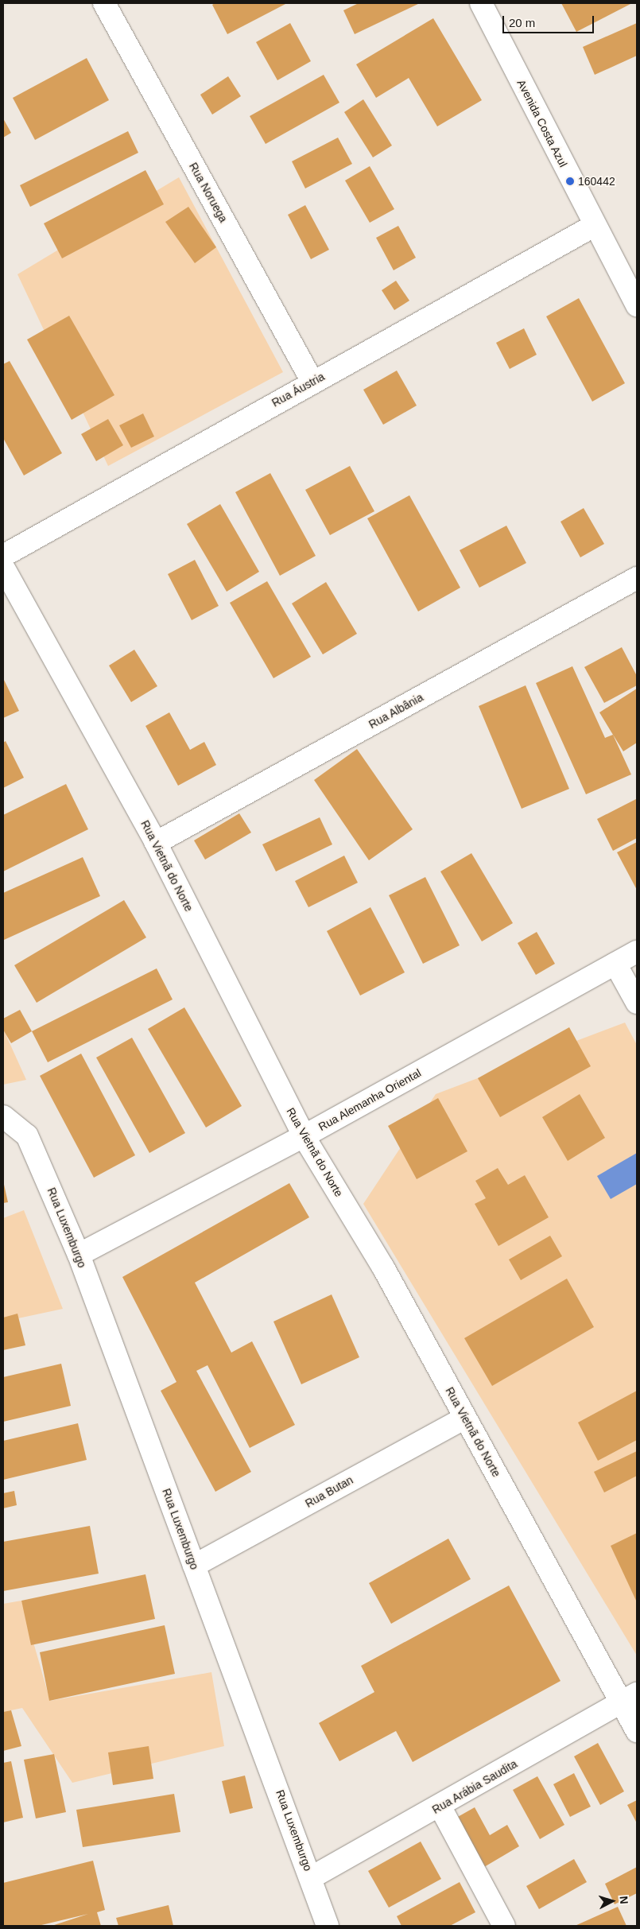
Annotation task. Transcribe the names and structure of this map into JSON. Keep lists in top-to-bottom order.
{
  "streets": {
    "street": [
      "Avenida Costa Azul",
      "Rua Noruega",
      "Rua Áustria",
      "Rua Albânia",
      "Rua Vietnã do Norte",
      "Rua Alemanha Oriental",
      "Rua Luxemburgo",
      "Rua Butan",
      "Rua Arábia Saudita"
    ]
  },
  "crossings": [
    ["Avenida Costa Azul", "Rua Áustria"],
    ["Rua Noruega", "Rua Áustria"],
    ["Rua Albânia", "Rua Vietnã do Norte"],
    ["Rua Vietnã do Norte", "Rua Alemanha Oriental"],
    ["Rua Vietnã do Norte", "Rua Butan"],
    ["Rua Vietnã do Norte", "Rua Arábia Saudita"],
    ["Rua Alemanha Oriental", "Rua Luxemburgo"],
    ["Rua Luxemburgo", "Rua Butan"],
    ["Rua Luxemburgo", "Rua Arábia Saudita"]
  ],
  "places": ["160442"],
  "scale_bar": "20 m",
  "north": "right"
}
